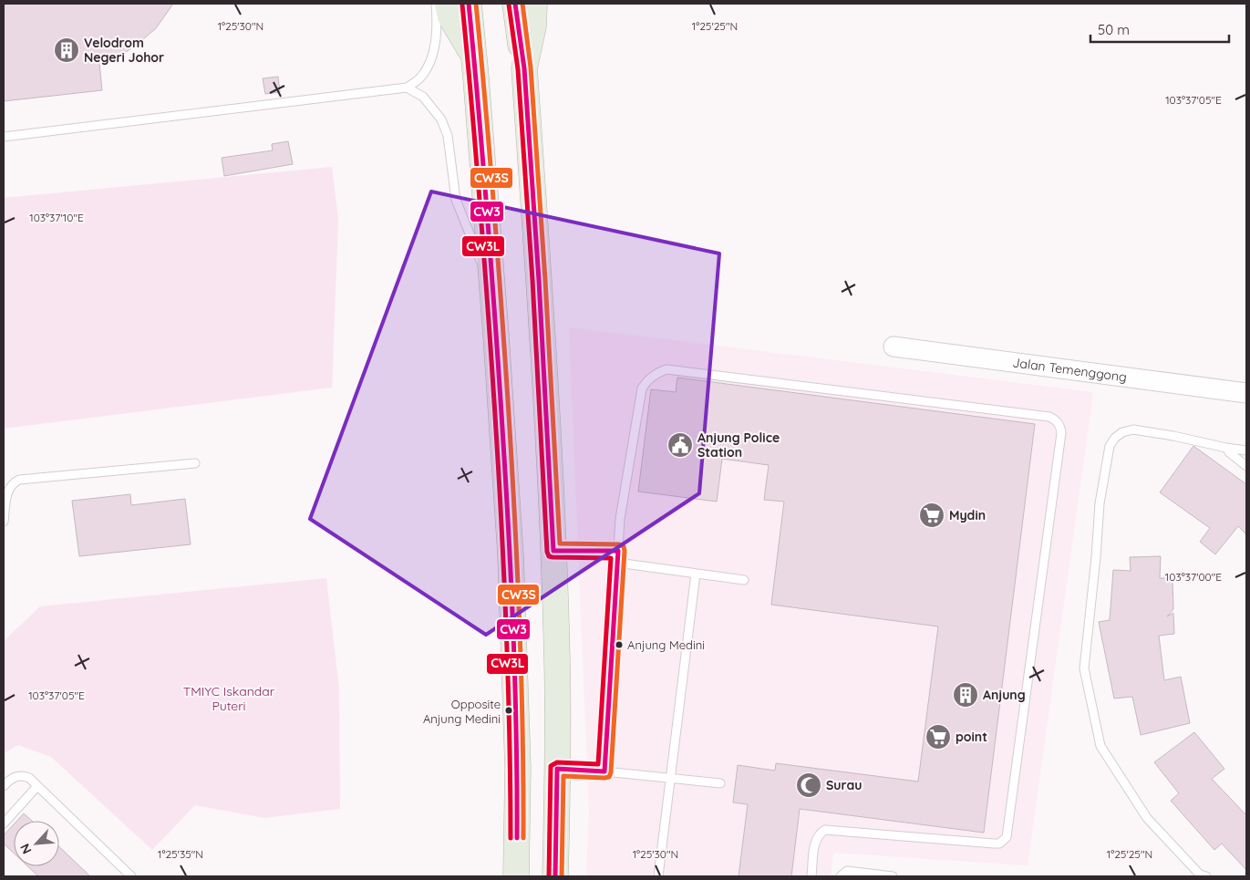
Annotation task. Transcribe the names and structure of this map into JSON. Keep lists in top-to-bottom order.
{
  "streets": {
    "street": ["Jalan Temenggong"]
  },
  "parks": ["TMIYC Iskandar Puteri"],
  "places": {
    "building": ["Velodrom Negeri Johor", "Anjung"],
    "public building": ["Anjung Police Station"],
    "supermarket": ["Mydin", "point"],
    "other": ["Anjung Medini", "Opposite Anjung Medini"],
    "mosque": ["Surau"]
  },
  "lines": ["transit line CW3", "transit line CW3S", "transit line CW3L"],
  "scale_bar": "50 m",
  "north": "bottom left",
  "coordinates": [
    "1°25'30\"N",
    "1°25'25\"N",
    "103°37'05\"E",
    "103°37'10\"E",
    "103°37'00\"E",
    "1°25'35\"N"
  ]
}
